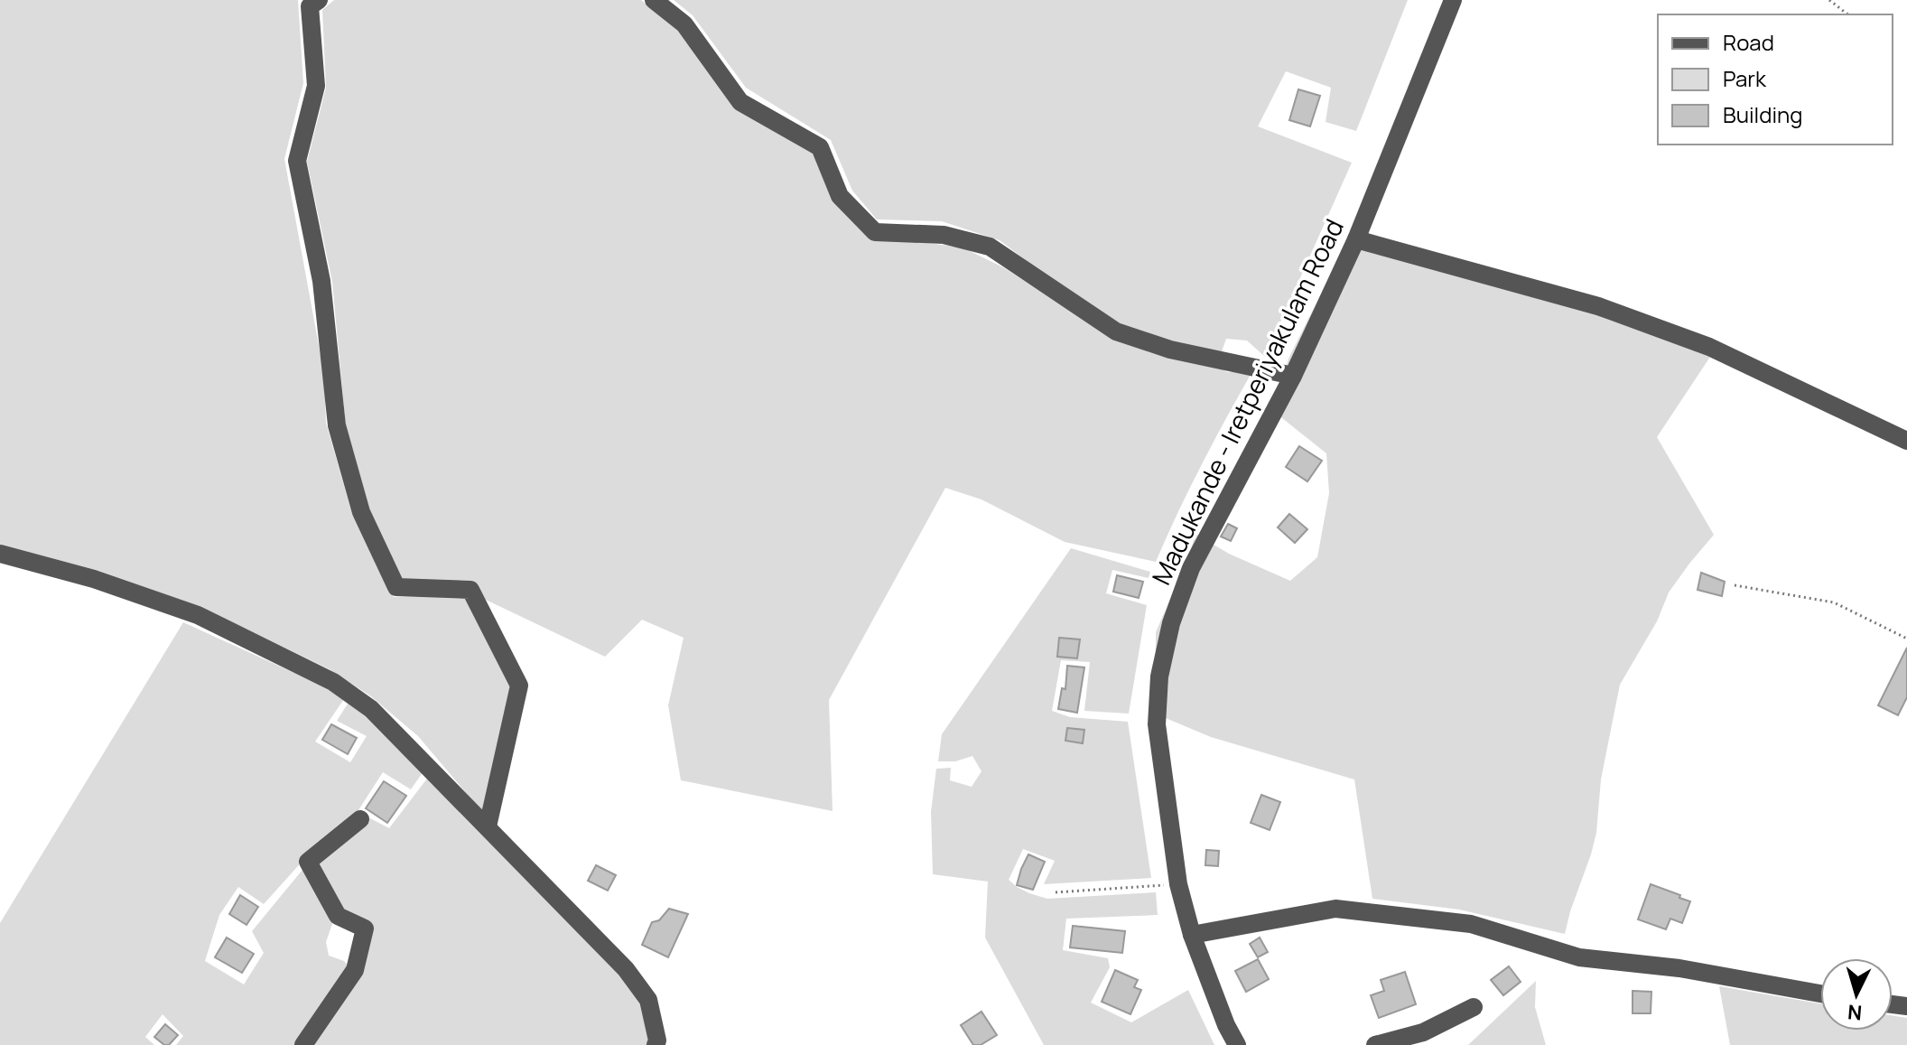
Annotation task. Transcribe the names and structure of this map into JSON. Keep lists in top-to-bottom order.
{
  "streets": {
    "street": ["Madukande - Iretperiyakulam Road"]
  },
  "legend": ["Road", "Park", "Building"],
  "north": "bottom"
}
